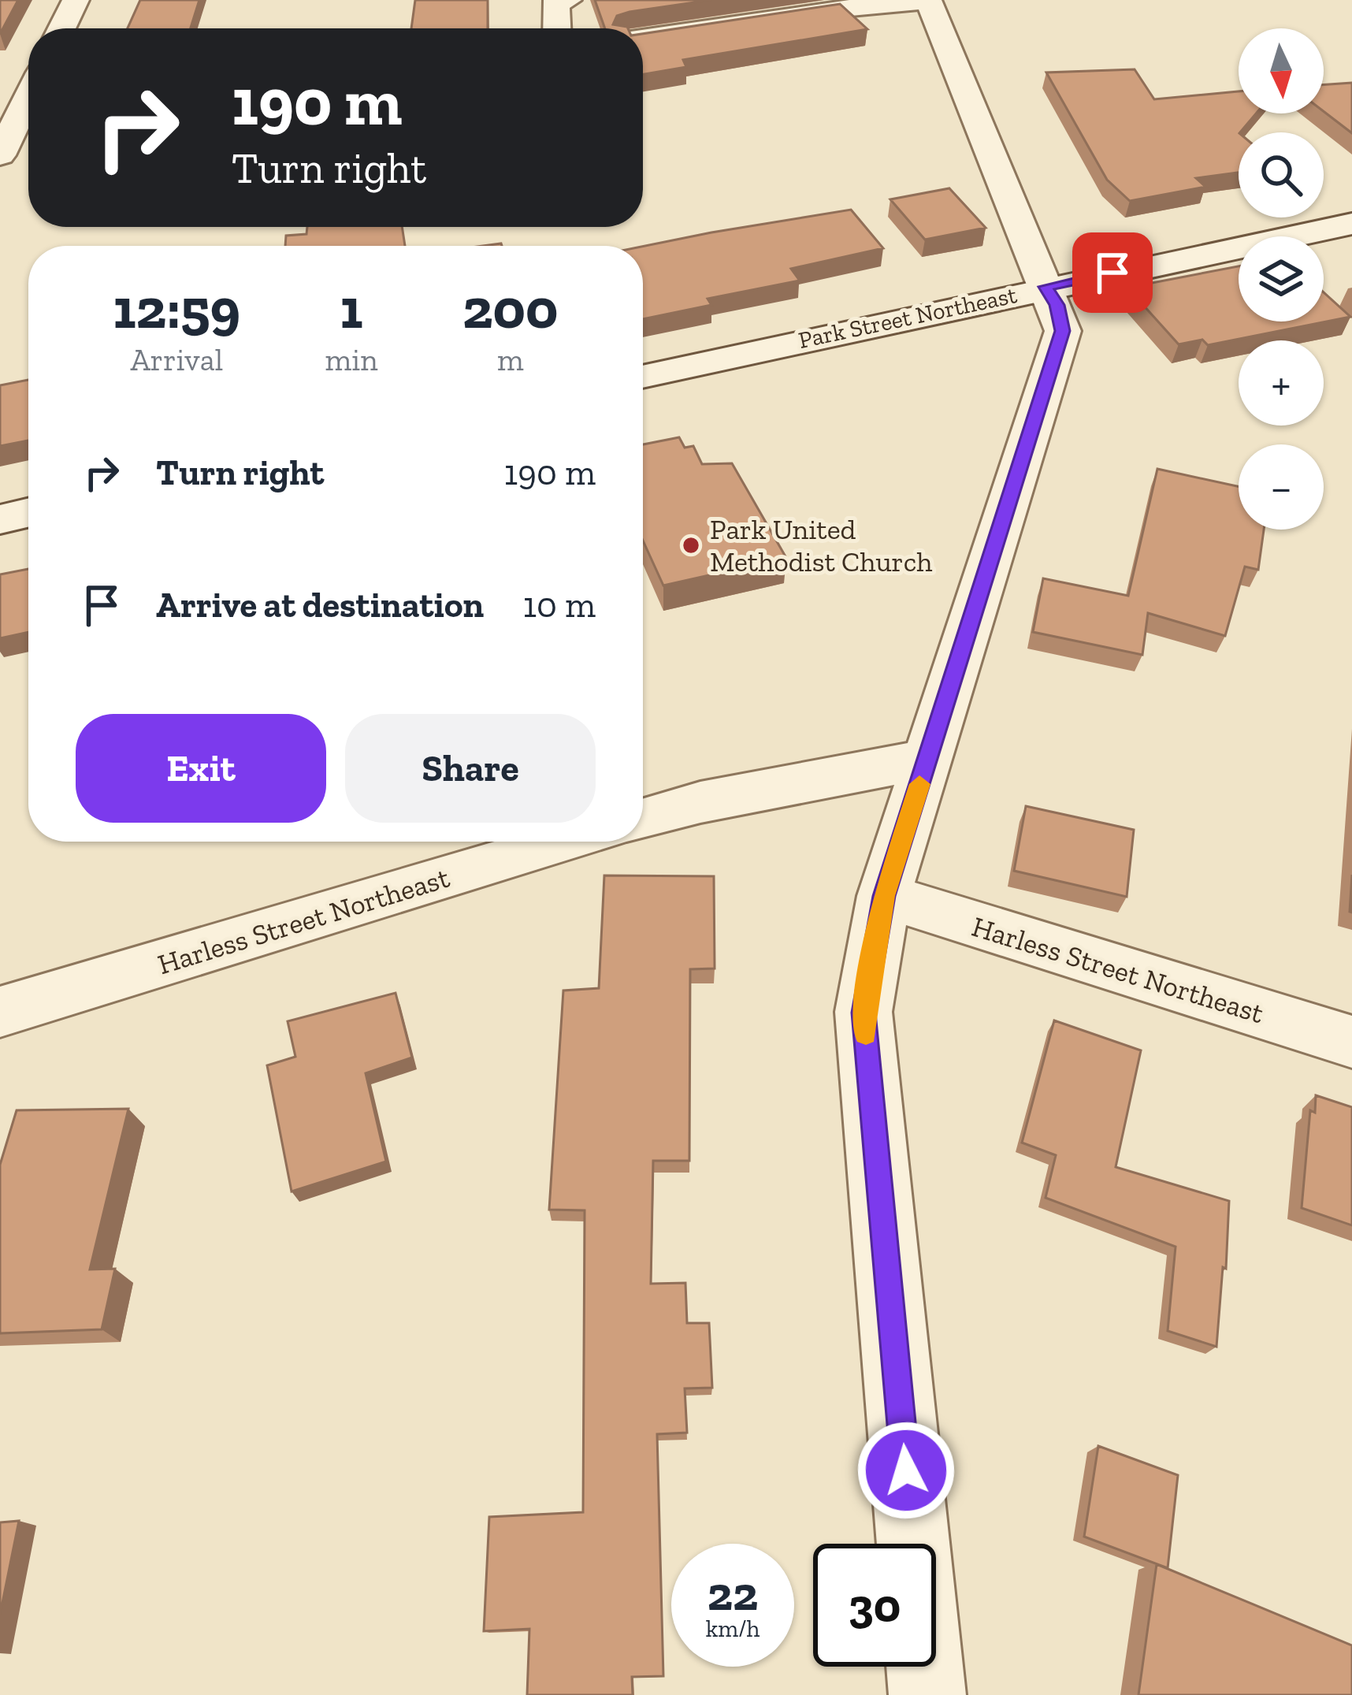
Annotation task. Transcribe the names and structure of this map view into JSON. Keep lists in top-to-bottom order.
{
  "streets": {
    "street": ["Park Street Northeast", "Harless Street Northeast"]
  },
  "places": ["Park United Methodist Church"],
  "north": "bottom",
  "page": {
    "map_buttons": ["+", "−"],
    "turn": ["190 m", "Turn right"],
    "eta": [
      "12:59",
      "Arrival",
      "1",
      "min",
      "200",
      "m"
    ],
    "list": [
      {
        "name": "Turn right",
        "value": "190 m"
      },
      {
        "name": "Arrive at destination",
        "value": "10 m"
      }
    ],
    "buttons": ["Exit", "Share"],
    "speed": "22 km/h",
    "limit": "30"
  }
}
